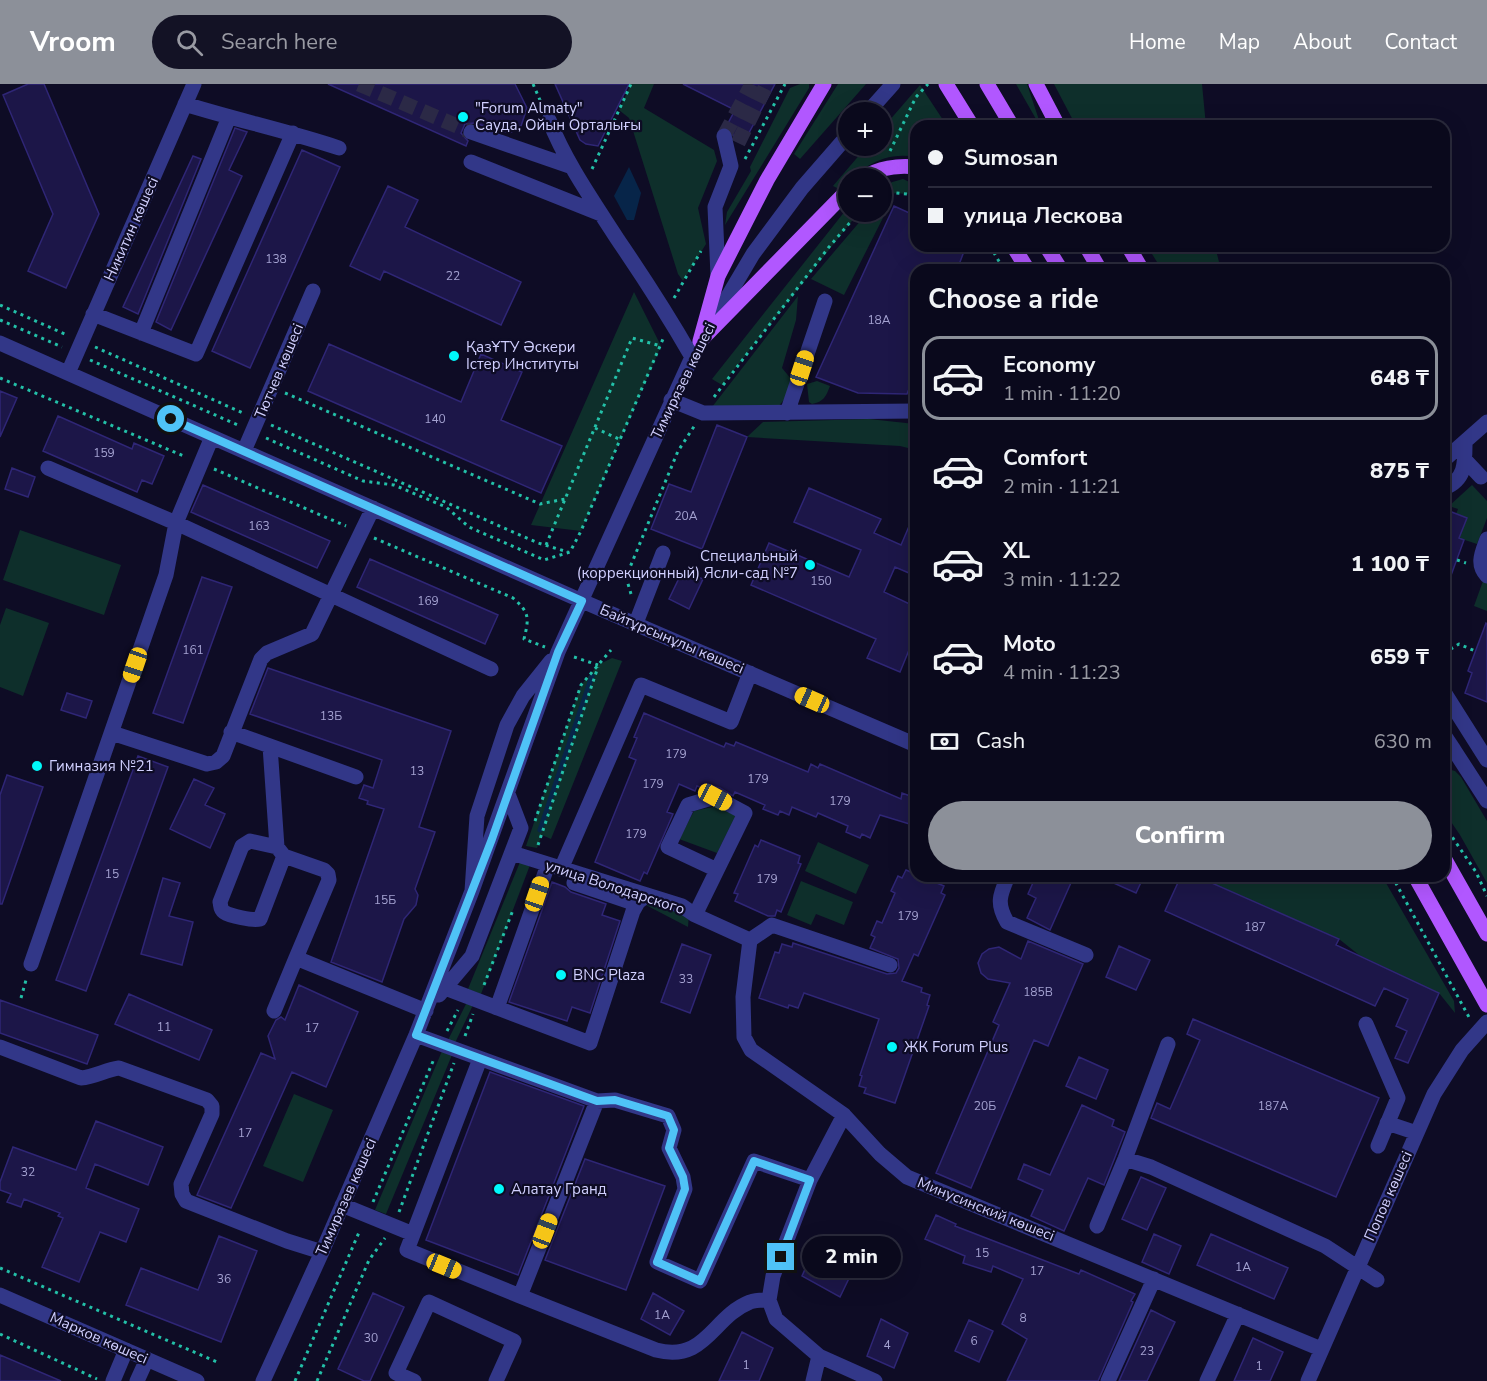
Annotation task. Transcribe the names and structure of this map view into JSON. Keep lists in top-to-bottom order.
{
  "streets": {
    "street": [
      "Никитин көшесі",
      "Тютчев көшесі",
      "Тимирязев көшесі",
      "Байтұрсынұлы көшесі",
      "улица Володарского",
      "Попов көшесі",
      "Минусинский көшесі",
      "Марков көшесі"
    ]
  },
  "crossings": [
    ["Никитин көшесі", "Байтұрсынұлы көшесі"],
    ["Тютчев көшесі", "Байтұрсынұлы көшесі"],
    ["Тимирязев көшесі", "Байтұрсынұлы көшесі"],
    ["Тимирязев көшесі", "улица Володарского"],
    ["улица Володарского", "Минусинский көшесі"],
    ["Попов көшесі", "Минусинский көшесі"]
  ],
  "places": [
    "\"Forum Almaty\" Сауда, Ойын Орталығы",
    "ҚазҰТУ Әскери Істер Институты",
    "Специальный (коррекционный) Ясли-сад №7",
    "Гимназия №21",
    "BNC Plaza",
    "ЖК Forum Plus",
    "Алатау Гранд"
  ],
  "house_numbers": [
    "138",
    "22",
    "18А",
    "140",
    "159",
    "20А",
    "163",
    "150",
    "169",
    "161",
    "13Б",
    "179",
    "13",
    "179",
    "179",
    "179",
    "179",
    "15",
    "179",
    "15Б",
    "179",
    "187",
    "33",
    "185В",
    "11",
    "17",
    "20Б",
    "187А",
    "17",
    "32",
    "15",
    "1А",
    "17",
    "36",
    "1А",
    "8",
    "30",
    "6",
    "4",
    "23",
    "1",
    "1"
  ],
  "page": {
    "header": "Vroom",
    "search": "Search here",
    "nav": [
      "Home",
      "Map",
      "About",
      "Contact"
    ],
    "map_buttons": ["+", "−"],
    "banner": ["Sumosan", "улица Лескова"],
    "heading": "Choose a ride",
    "list": [
      {
        "name": "Economy",
        "note": "1 min · 11:20",
        "value": "648 ₸"
      },
      {
        "name": "Comfort",
        "note": "2 min · 11:21",
        "value": "875 ₸"
      },
      {
        "name": "XL",
        "note": "3 min · 11:22",
        "value": "1 100 ₸"
      },
      {
        "name": "Moto",
        "note": "4 min · 11:23",
        "value": "659 ₸"
      }
    ],
    "pay": ["Cash", "630 m"],
    "buttons": "Confirm",
    "bubble": "2 min"
  }
}
